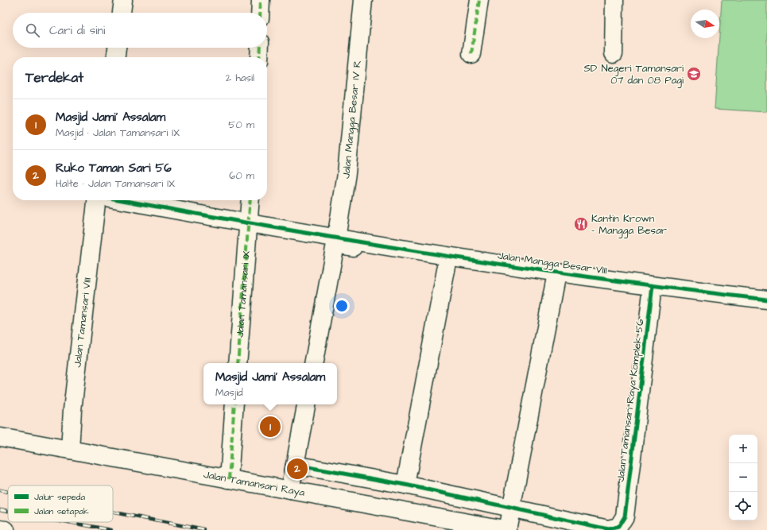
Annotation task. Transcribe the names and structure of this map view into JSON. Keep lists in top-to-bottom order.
{
  "streets": {
    "street": [
      "Jalan Mangga Besar IV R",
      "Jalan Mangga Besar VIII",
      "Jalan Tamansari IX",
      "Jalan Tamansari VIII",
      "Jalan Tamansari Raya Komplek 56",
      "Jalan Tamansari Raya"
    ]
  },
  "crossings": [
    ["Jalan Mangga Besar IV R", "Jalan Mangga Besar VIII"],
    ["Jalan Mangga Besar VIII", "Jalan Tamansari Raya Komplek 56"],
    ["Jalan Tamansari VIII", "Jalan Tamansari Raya"]
  ],
  "places": {
    "school or university": ["SD Negeri Tamansari 07 dan 08 Pagi"],
    "restaurant": ["Kantin Krown - Mangga Besar"]
  },
  "legend": ["Jalur sepeda", "Jalan setapak"],
  "north": "right",
  "page": {
    "search": "Cari di sini",
    "heading": ["Terdekat", "2 hasil"],
    "list": [
      {
        "mark": "1",
        "name": "Masjid Jami' Assalam",
        "note": "Masjid · Jalan Tamansari IX",
        "value": "50 m"
      },
      {
        "mark": "2",
        "name": "Ruko Taman Sari 56",
        "note": "Halte · Jalan Tamansari IX",
        "value": "60 m"
      }
    ],
    "popup": ["Masjid Jami' Assalam", "Masjid"],
    "pins": ["1", "2"],
    "map_buttons": ["+", "−"]
  }
}
